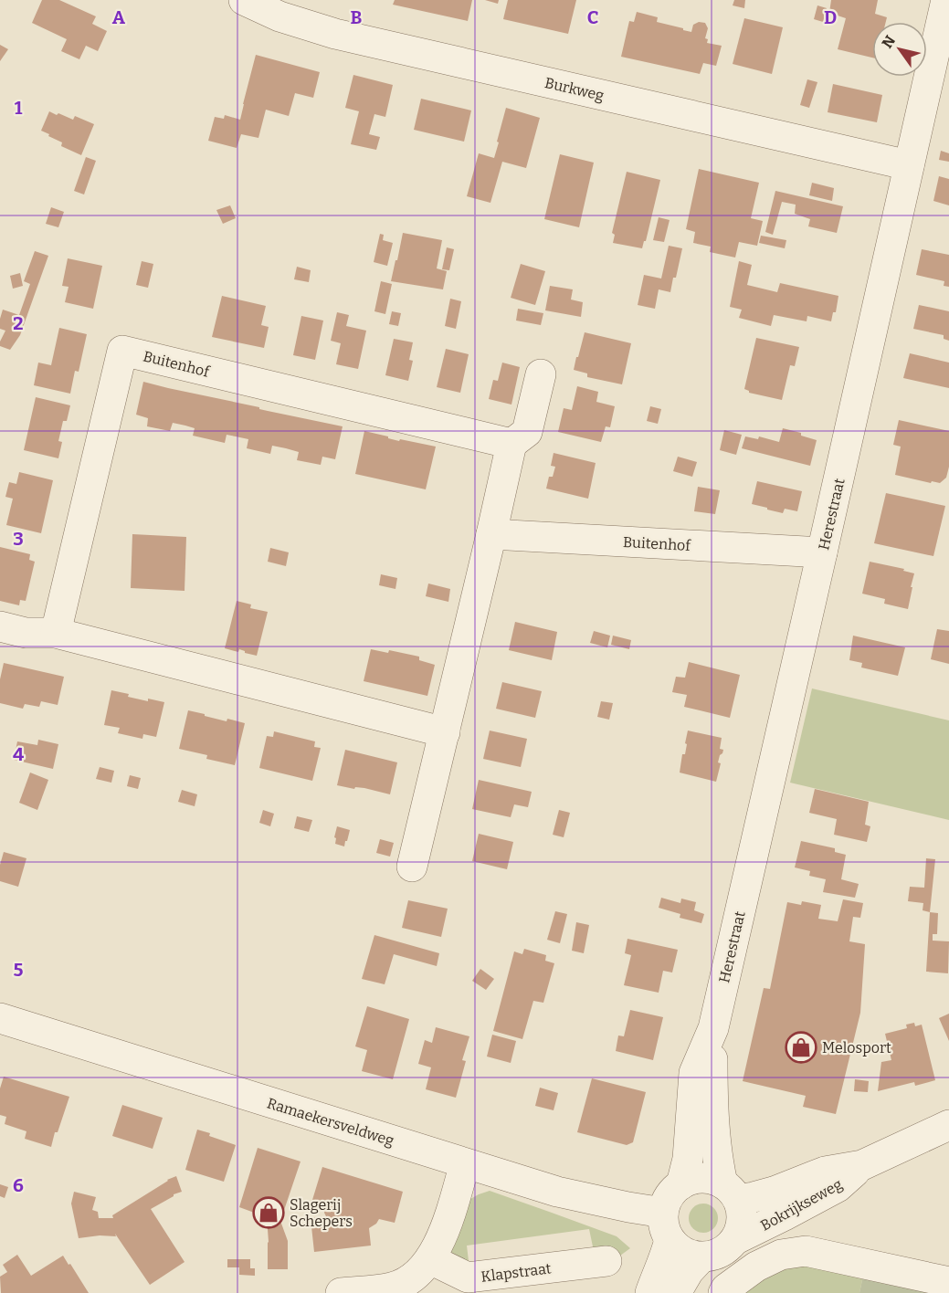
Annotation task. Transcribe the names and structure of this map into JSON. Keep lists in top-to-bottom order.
{
  "streets": {
    "street": [
      "Burkweg",
      "Buitenhof",
      "Herestraat",
      "Ramaekersveldweg",
      "Bokrijkseweg",
      "Klapstraat"
    ]
  },
  "crossings": [
    ["Burkweg", "Herestraat"],
    ["Buitenhof", "Herestraat"],
    ["Herestraat", "Ramaekersveldweg"],
    ["Herestraat", "Bokrijkseweg"],
    ["Ramaekersveldweg", "Bokrijkseweg"]
  ],
  "places": {
    "shop": ["Melosport", "Slagerij Schepers"]
  },
  "north": "top left",
  "grid": {
    "columns": [
      "A",
      "B",
      "C",
      "D"
    ],
    "rows": [
      "1",
      "2",
      "3",
      "4",
      "5",
      "6"
    ]
  }
}
